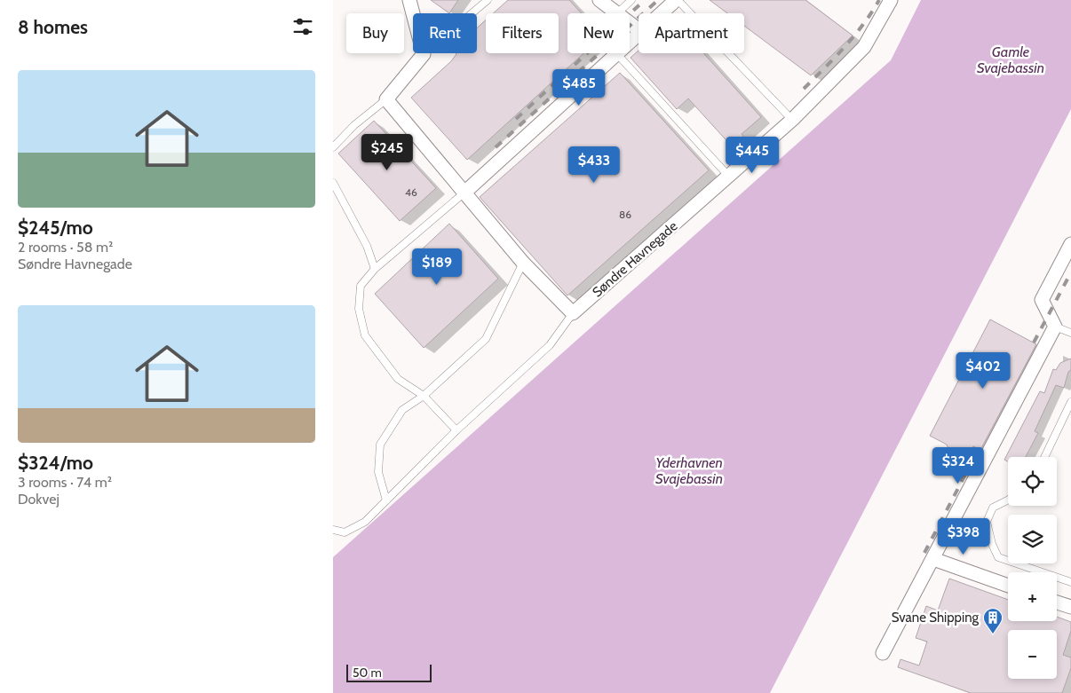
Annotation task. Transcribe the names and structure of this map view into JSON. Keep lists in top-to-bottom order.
{
  "streets": {
    "street": ["Søndre Havnegade"]
  },
  "water": ["Gamle Svajebassin", "Yderhavnen Svajebassin"],
  "places": {
    "building": ["Svane Shipping"]
  },
  "house_numbers": ["46", "86"],
  "scale_bar": "50 m",
  "page": {
    "heading": "8 homes",
    "chip": [
      "Buy",
      "Rent",
      "Filters",
      "New",
      "Apartment"
    ],
    "list": [
      {
        "name": "$245/mo",
        "note": "2 rooms · 58 m² · Søndre Havnegade"
      },
      {
        "name": "$324/mo",
        "note": "3 rooms · 74 m² · Dokvej"
      }
    ],
    "price": [
      "$485",
      "$245",
      "$445",
      "$433",
      "$189",
      "$402",
      "$324",
      "$398"
    ],
    "map_buttons": ["+", "−"],
    "scale": "50 m"
  }
}
